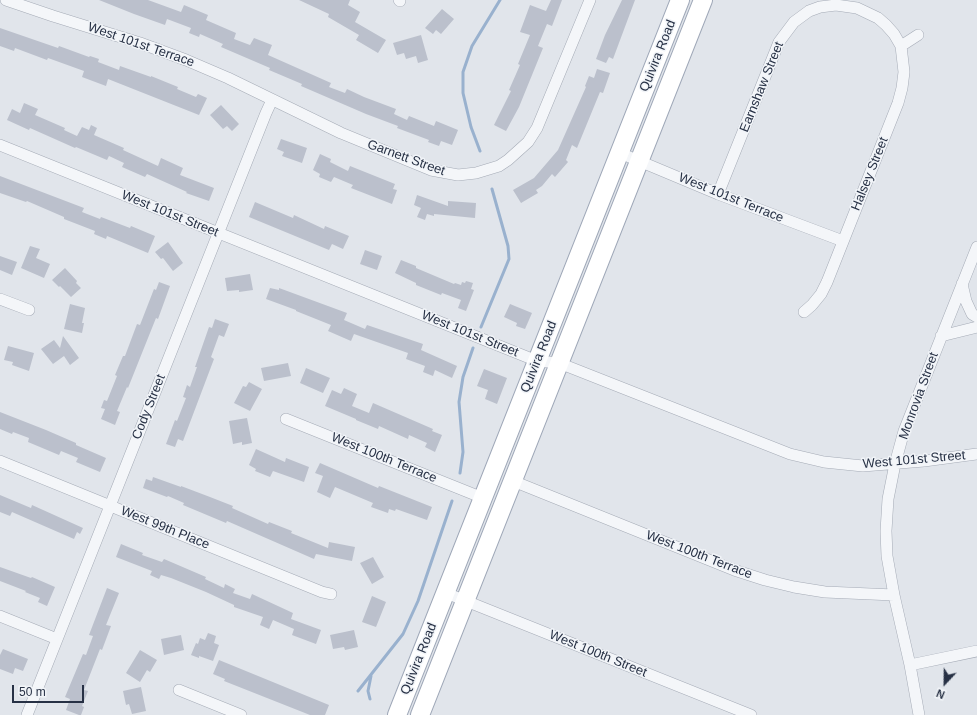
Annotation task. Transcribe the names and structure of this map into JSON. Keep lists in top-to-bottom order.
{
  "streets": {
    "main road": ["Quivira Road"],
    "street": [
      "West 101st Terrace",
      "Earnshaw Street",
      "Garnett Street",
      "Halsey Street",
      "West 101st Street",
      "Monrovia Street",
      "Cody Street",
      "West 100th Terrace",
      "West 99th Place",
      "West 100th Street"
    ]
  },
  "crossings": [
    ["West 101st Terrace", "Quivira Road"],
    ["West 101st Terrace", "Earnshaw Street"],
    ["West 101st Terrace", "Garnett Street"],
    ["West 101st Terrace", "Halsey Street"],
    ["West 101st Terrace", "Cody Street"],
    ["Quivira Road", "West 101st Street"],
    ["Quivira Road", "West 100th Terrace"],
    ["Quivira Road", "West 100th Street"],
    ["Earnshaw Street", "Halsey Street"],
    ["Garnett Street", "Cody Street"],
    ["West 101st Street", "Monrovia Street"],
    ["West 101st Street", "Cody Street"],
    ["Monrovia Street", "West 100th Terrace"],
    ["Cody Street", "West 99th Place"]
  ],
  "scale_bar": "50 m",
  "north": "bottom"
}
